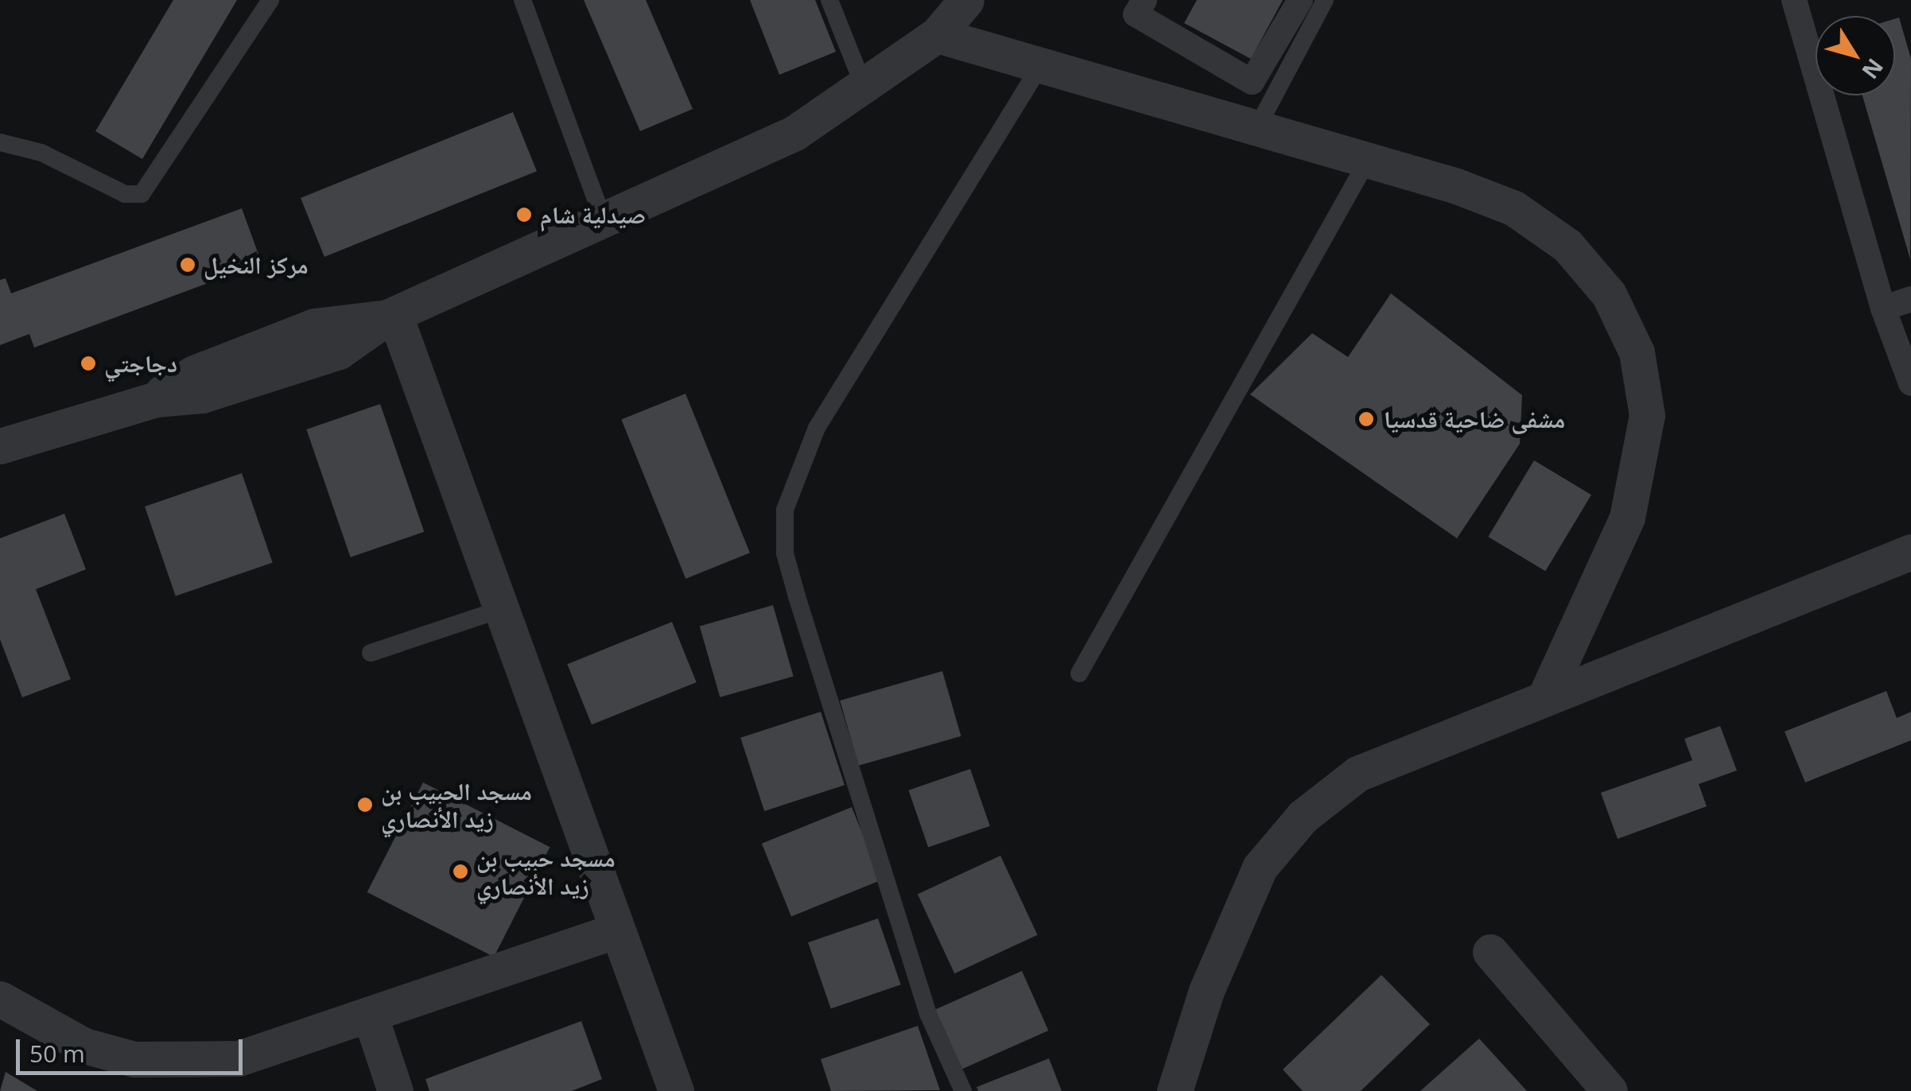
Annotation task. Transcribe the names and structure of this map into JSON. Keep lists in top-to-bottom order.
{
  "places": [
    "صيدلية شام",
    "مركز النخيل",
    "دجاجتي",
    "مشفى ضاحية قدسيا",
    "مسجد الحبيب بن زيد الأنصاري",
    "مسجد حبيب بن زيد الأنصاري"
  ],
  "scale_bar": "50 m",
  "north": "bottom right"
}
